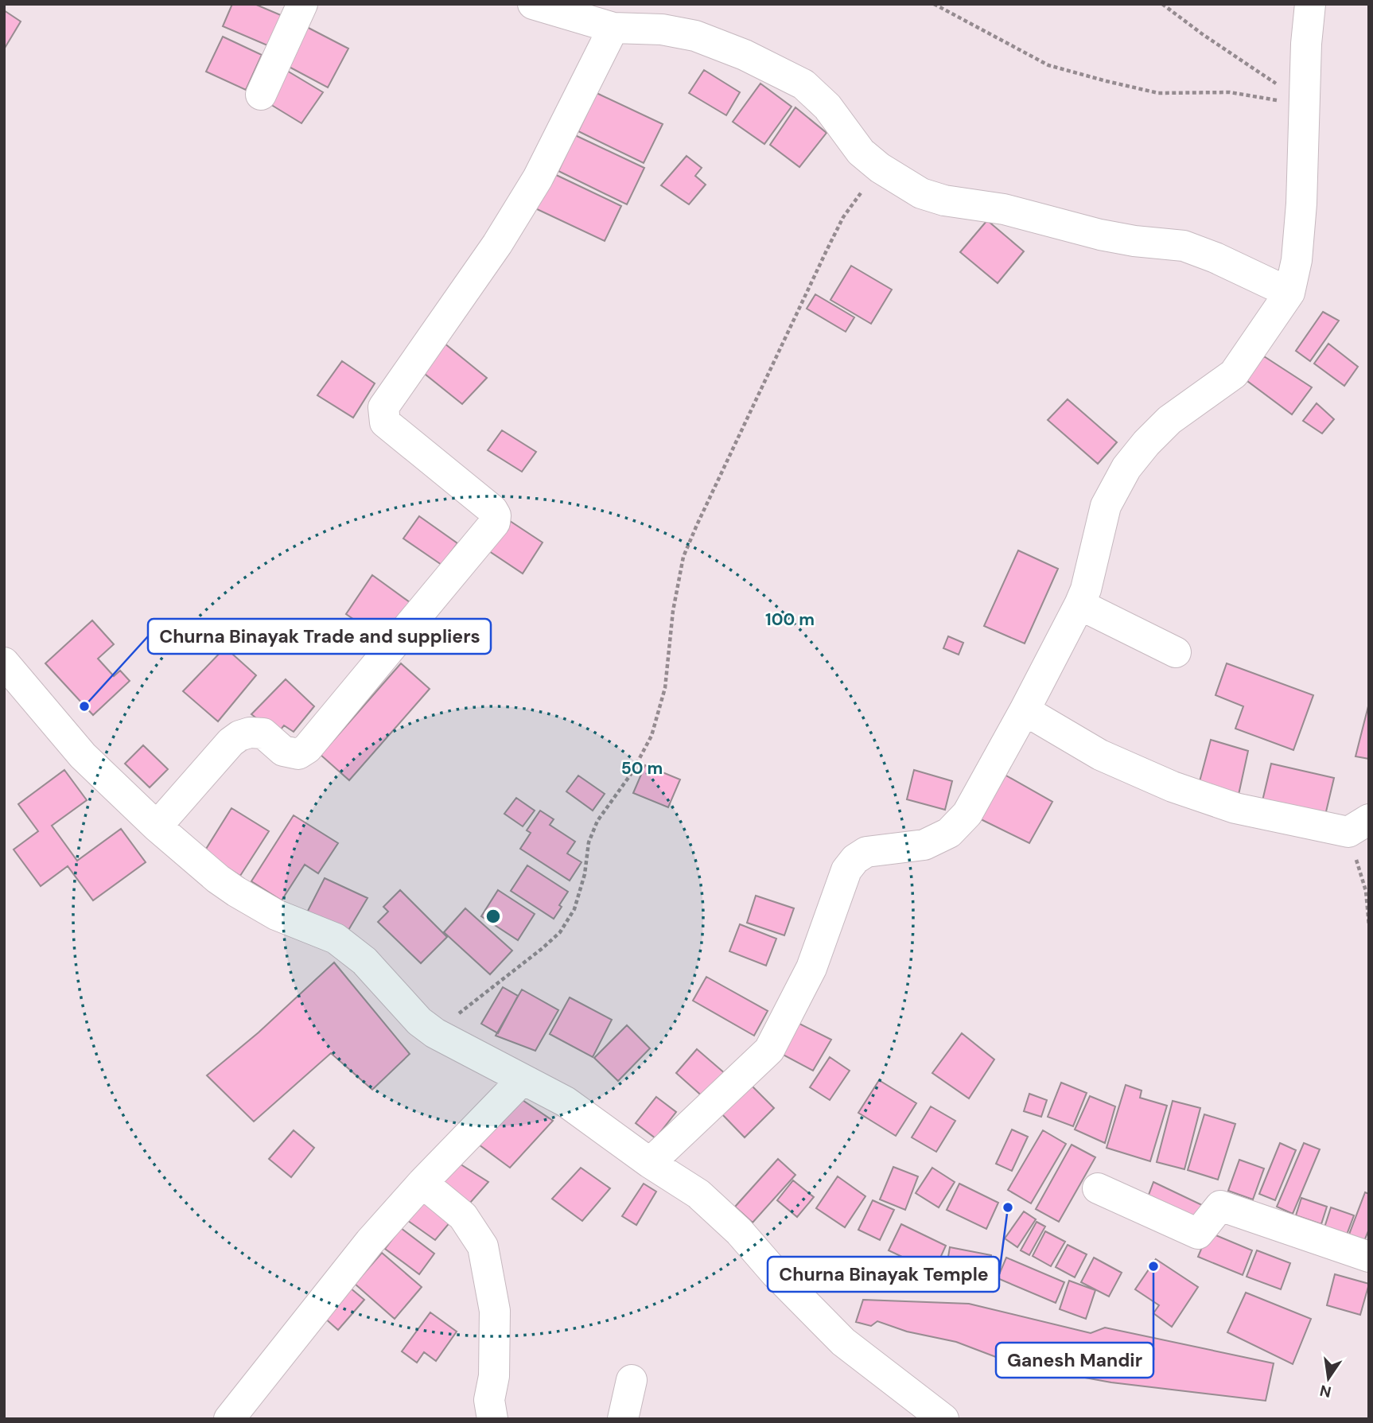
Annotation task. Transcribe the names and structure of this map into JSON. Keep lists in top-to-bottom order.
{
  "places": ["Churna Binayak Trade and suppliers", "Churna Binayak Temple", "Ganesh Mandir"],
  "north": "bottom",
  "rings": ["100 m", "50 m"]
}
